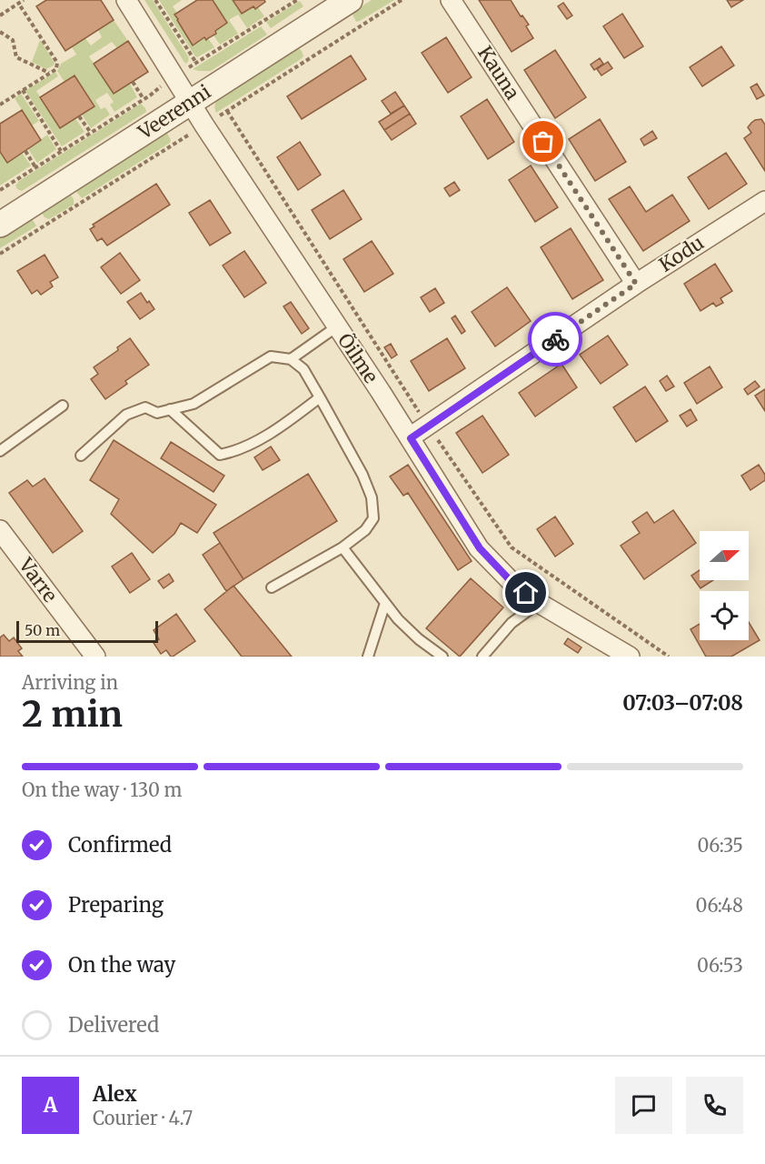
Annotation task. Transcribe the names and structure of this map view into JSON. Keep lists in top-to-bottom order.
{
  "streets": {
    "street": [
      "Kauna",
      "Veerenni",
      "Kodu",
      "Õilme",
      "Varre"
    ]
  },
  "crossings": [
    ["Kauna", "Kodu"],
    ["Veerenni", "Õilme"],
    ["Kodu", "Õilme"]
  ],
  "scale_bar": "50 m",
  "north": "right",
  "page": {
    "scale": "50 m",
    "heading": ["2 min", "Arriving in", "07:03–07:08"],
    "panel": ["Alex", "Courier · 4.7"],
    "bar": "On the way · 130 m",
    "list": [
      ["Confirmed", "06:35"],
      ["Preparing", "06:48"],
      ["On the way", "06:53"],
      "Delivered"
    ],
    "round": "A"
  }
}
